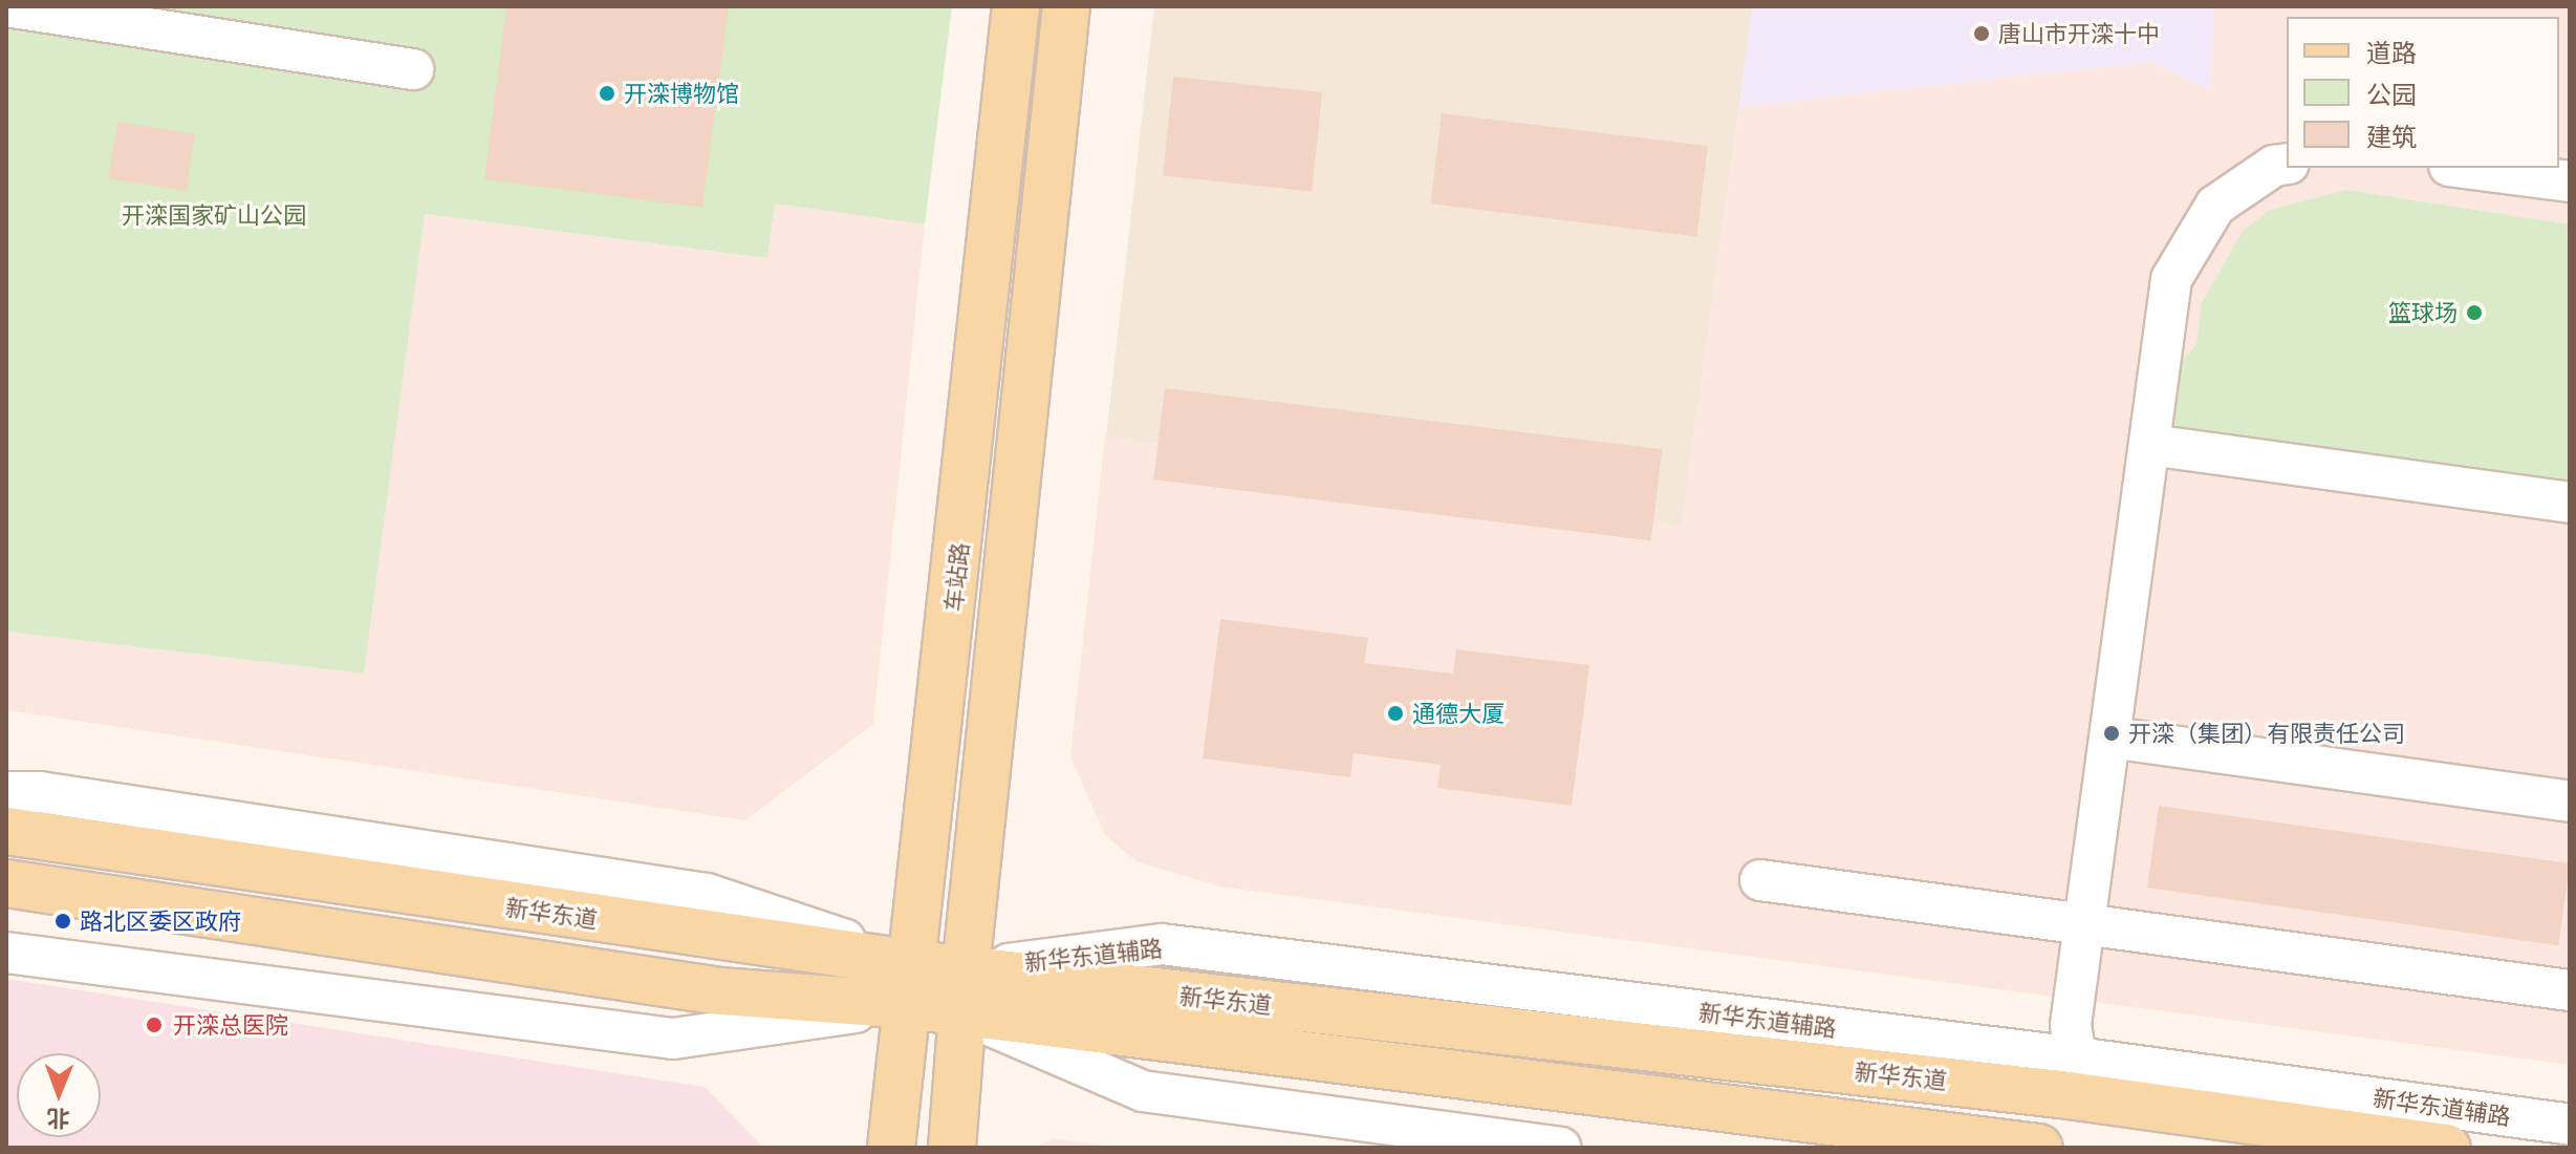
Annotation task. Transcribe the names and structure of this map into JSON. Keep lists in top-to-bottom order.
{
  "streets": {
    "main road": ["车站路", "新华东道"],
    "street": ["新华东道辅路"]
  },
  "crossings": [
    ["车站路", "新华东道"],
    ["新华东道", "新华东道辅路"]
  ],
  "parks": ["开滦国家矿山公园"],
  "places": [
    "唐山市开滦十中",
    "开滦博物馆",
    "篮球场",
    "通德大厦",
    "开滦（集团）有限责任公司",
    "路北区委区政府",
    "开滦总医院"
  ],
  "legend": ["道路", "公园", "建筑"],
  "north": "bottom"
}
